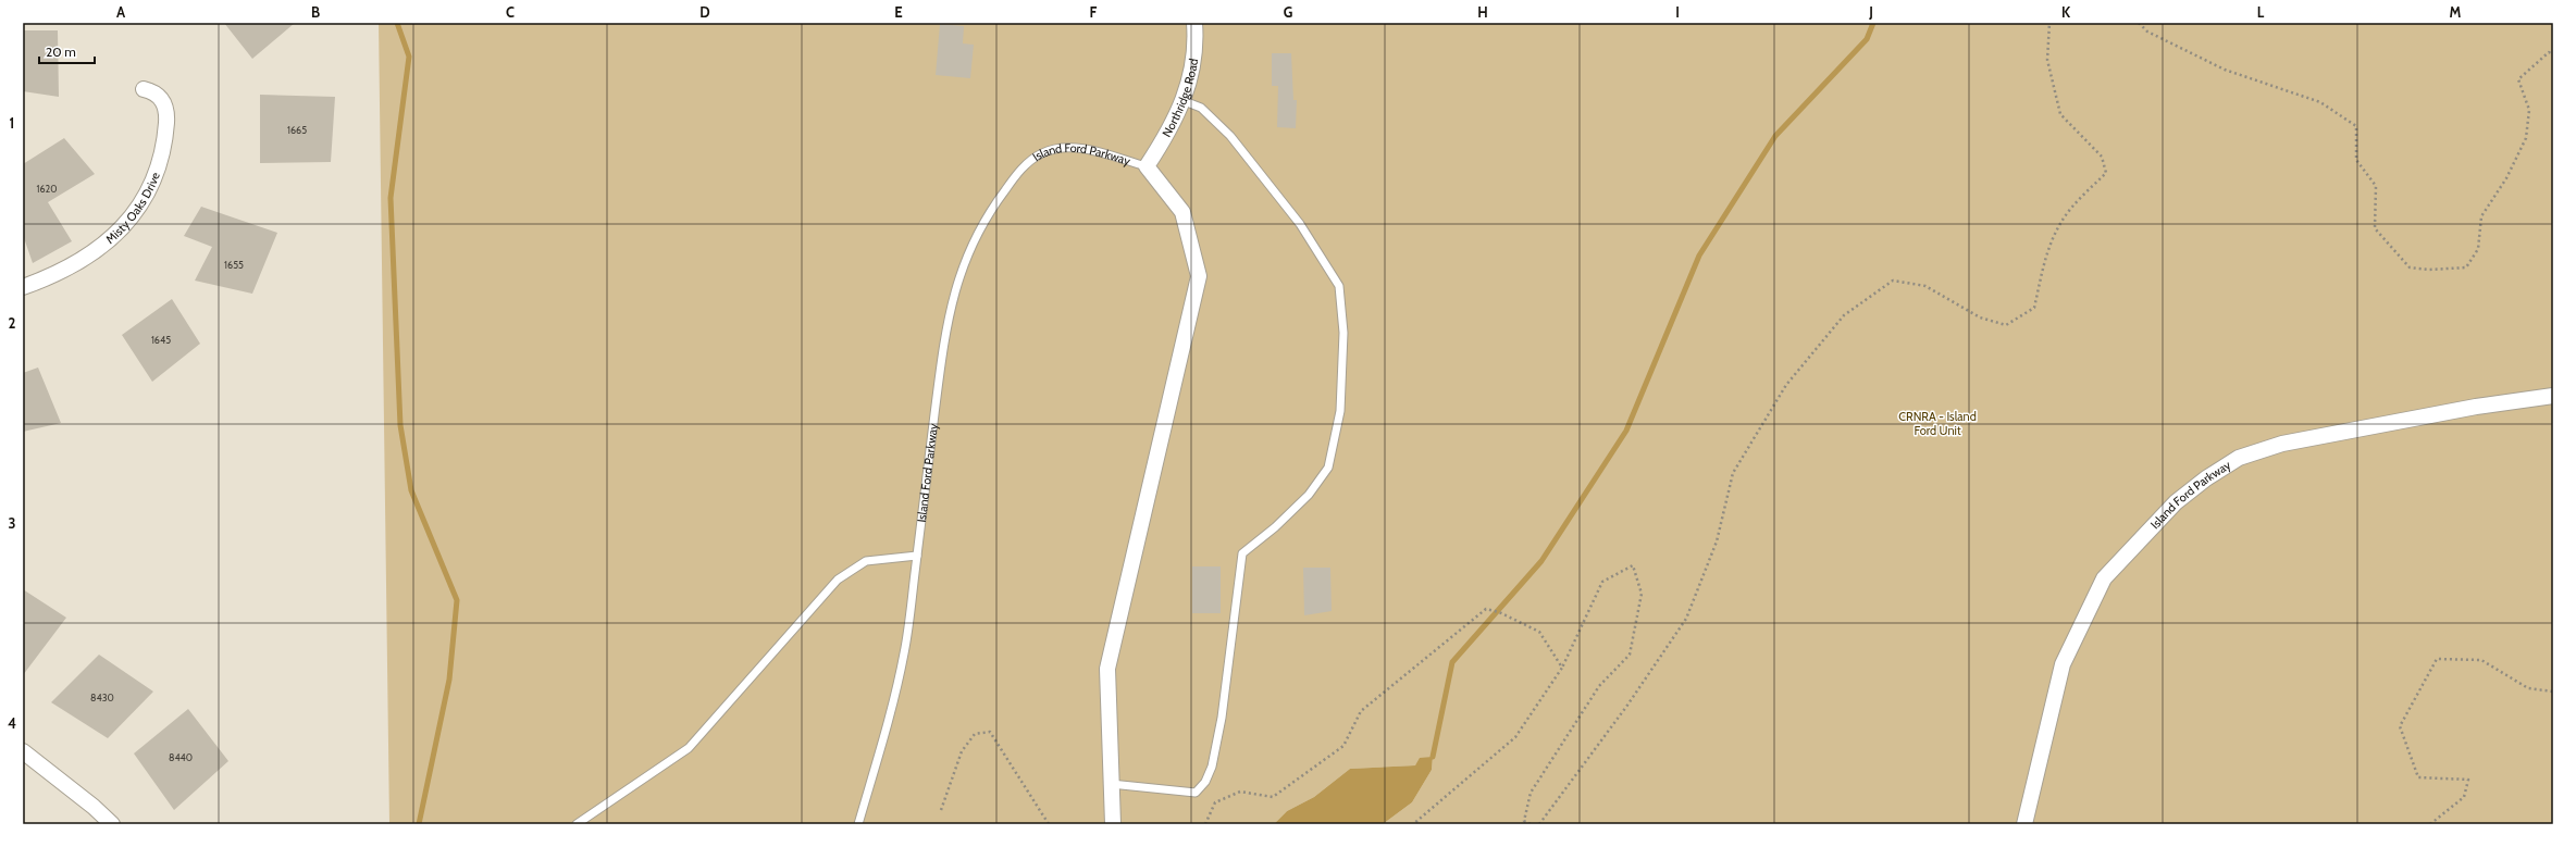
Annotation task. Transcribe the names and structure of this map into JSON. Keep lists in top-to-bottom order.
{
  "streets": {
    "street": ["Northridge Road", "Island Ford Parkway", "Misty Oaks Drive"]
  },
  "crossings": [
    ["Northridge Road", "Island Ford Parkway"]
  ],
  "parks": ["CRNRA - Island Ford Unit"],
  "house_numbers": [
    "1665",
    "1620",
    "1655",
    "1645",
    "8430",
    "8440"
  ],
  "scale_bar": "20 m",
  "grid": {
    "columns": [
      "A",
      "B",
      "C",
      "D",
      "E",
      "F",
      "G",
      "H",
      "I",
      "J",
      "K",
      "L",
      "M"
    ],
    "rows": [
      "1",
      "2",
      "3",
      "4"
    ]
  }
}
